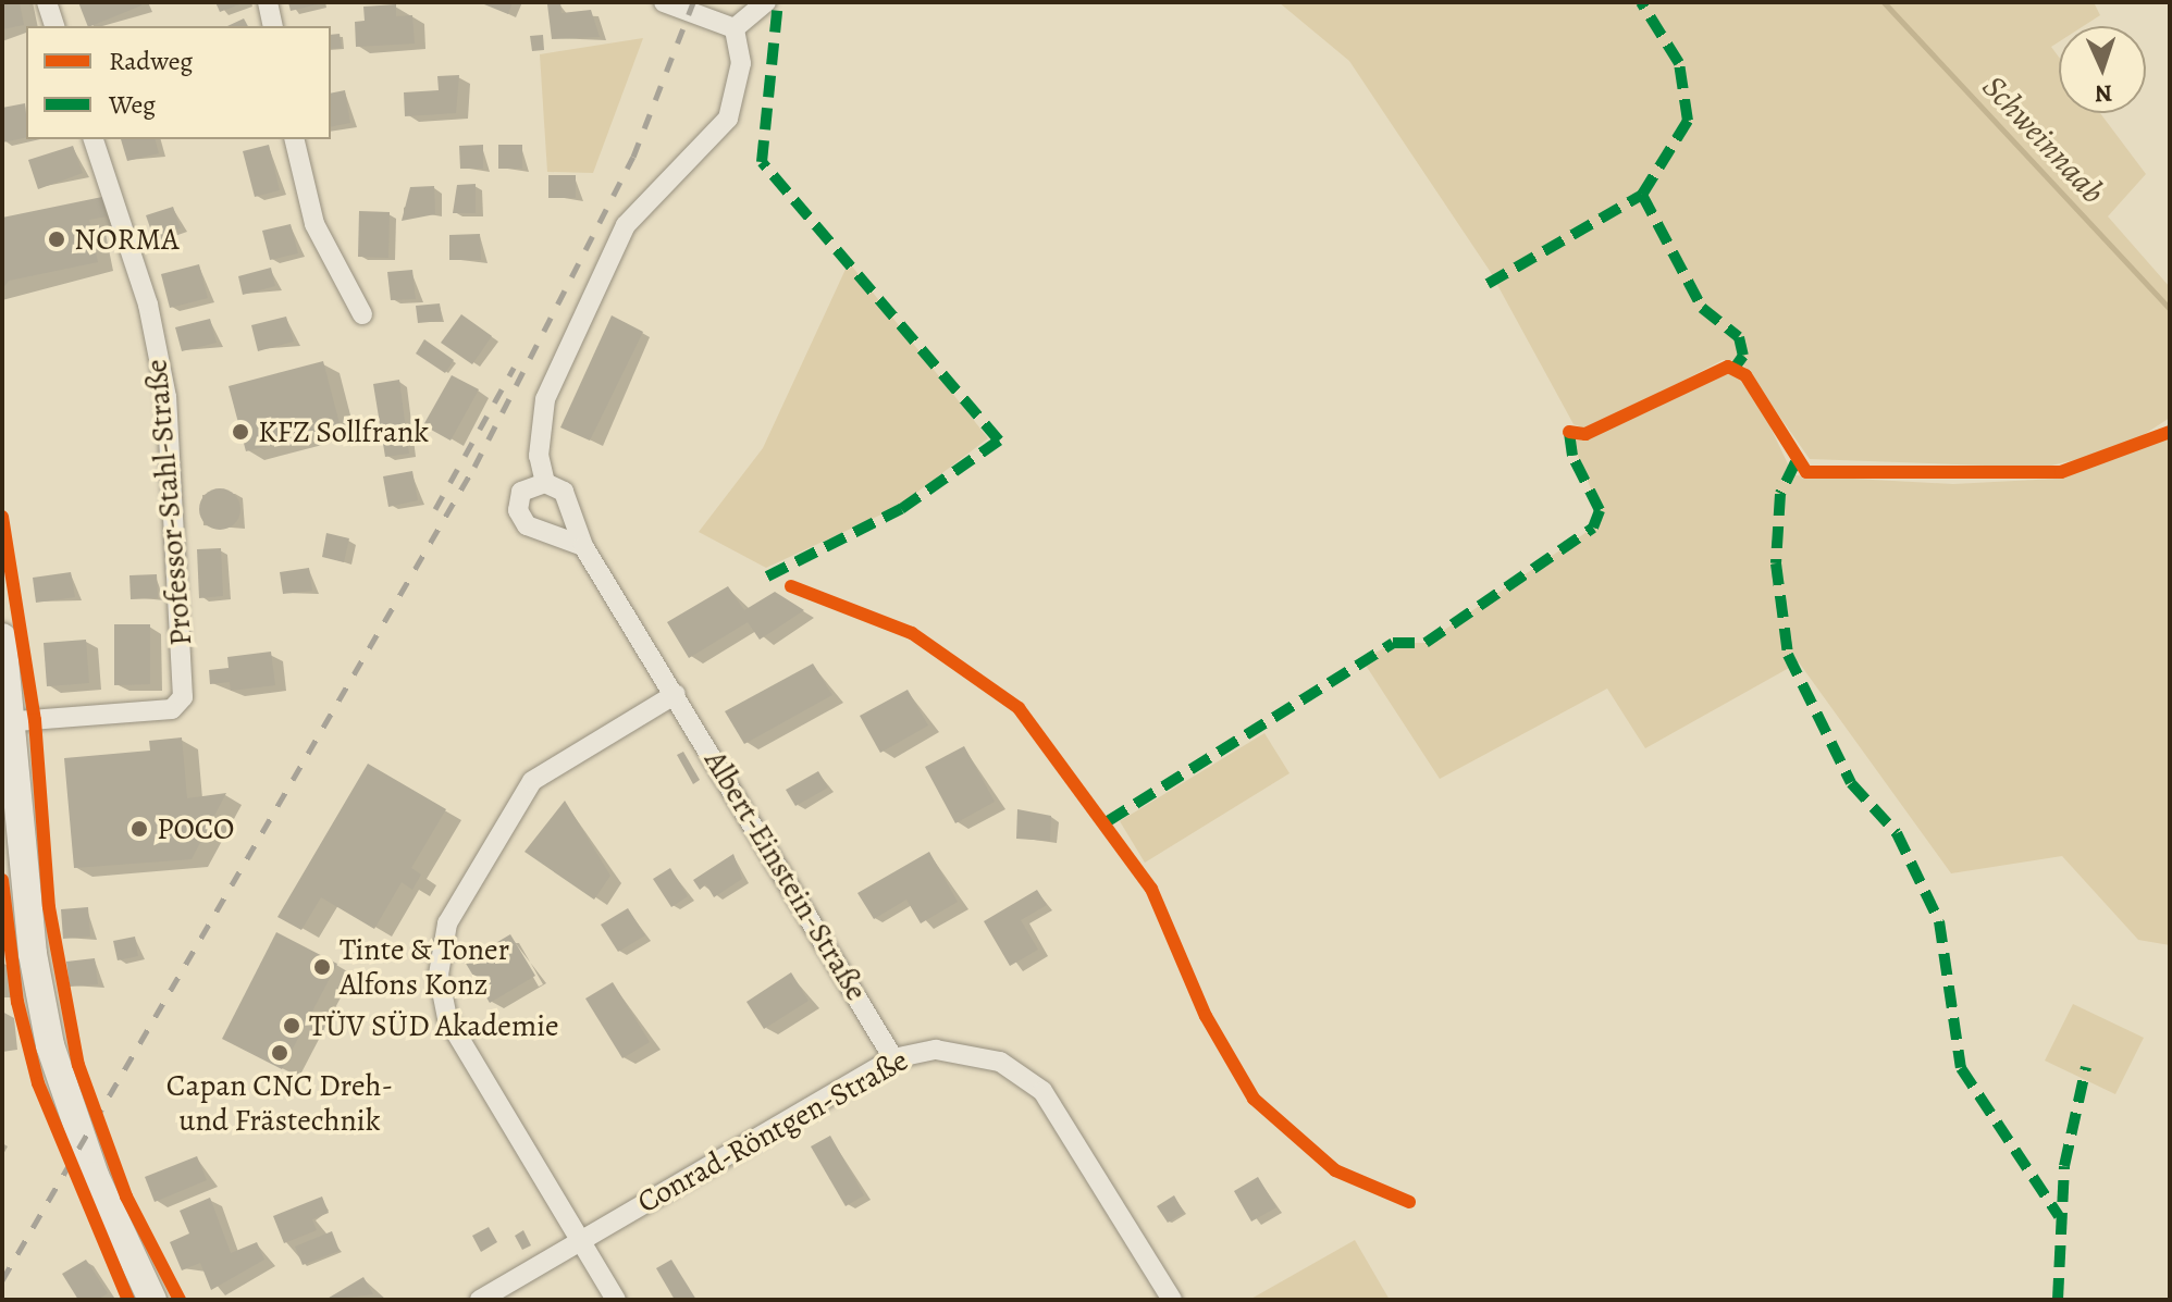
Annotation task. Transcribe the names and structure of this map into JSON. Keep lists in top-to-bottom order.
{
  "streets": {
    "street": ["Professor-Stahl-Straße", "Albert-Einstein-Straße", "Conrad-Röntgen-Straße"]
  },
  "crossings": [
    ["Albert-Einstein-Straße", "Conrad-Röntgen-Straße"]
  ],
  "water": ["Schweinnaab"],
  "places": [
    "NORMA",
    "KFZ Sollfrank",
    "POCO",
    "Tinte & Toner Alfons Konz",
    "TÜV SÜD Akademie",
    "Capan CNC Dreh- und Frästechnik"
  ],
  "legend": ["Radweg", "Weg"],
  "north": "bottom"
}
